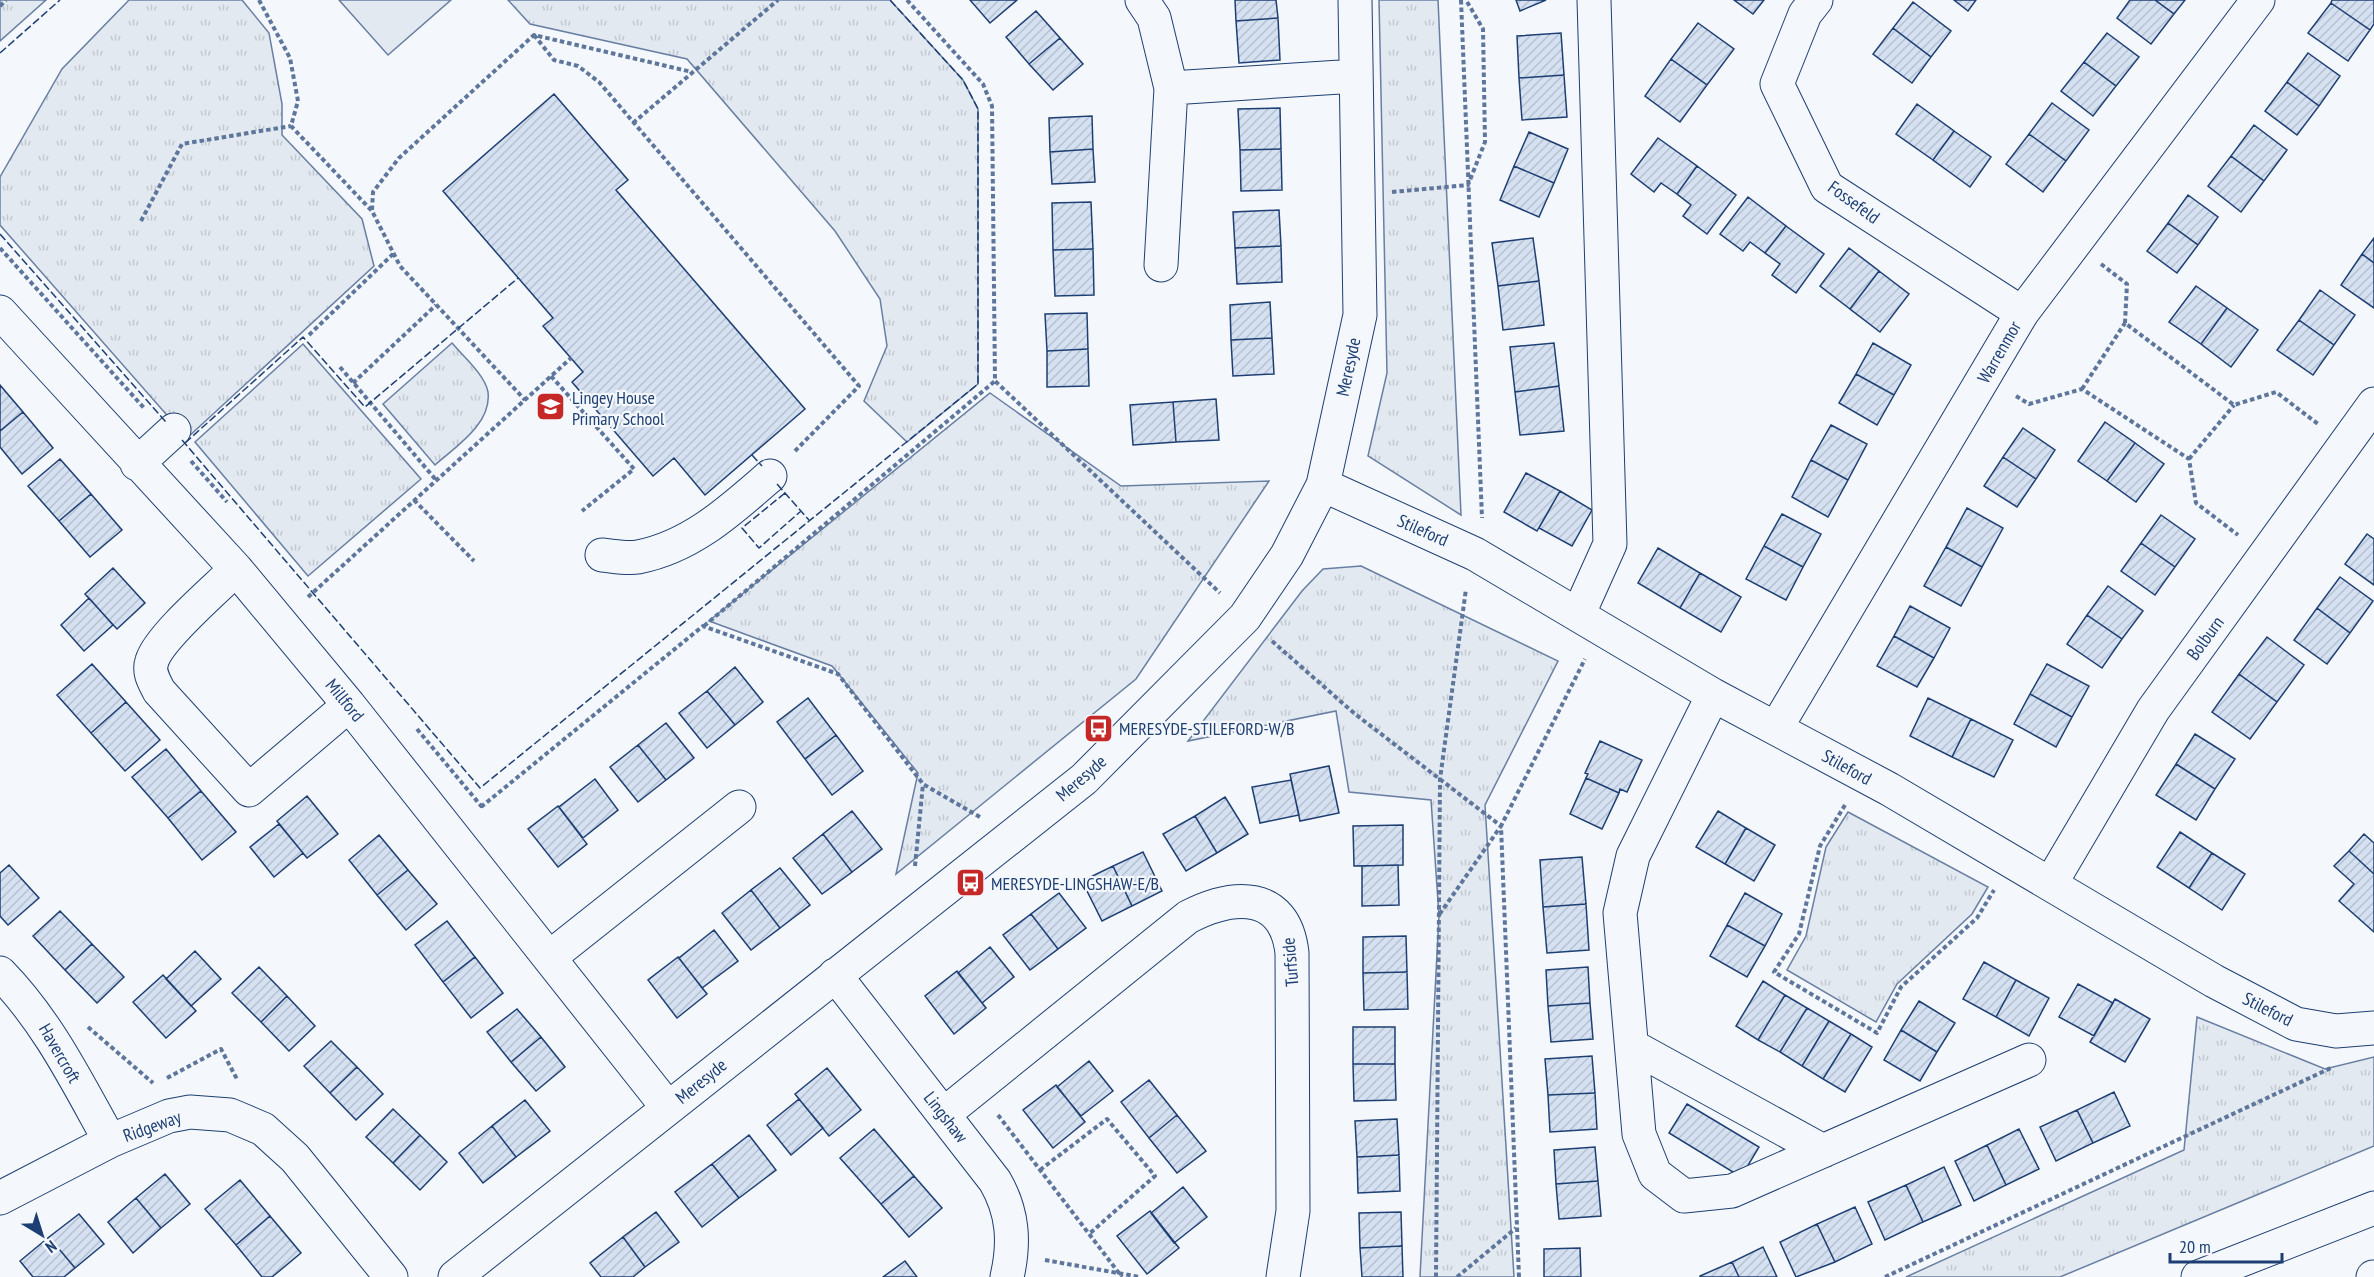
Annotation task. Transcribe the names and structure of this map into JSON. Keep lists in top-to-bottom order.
{
  "streets": {
    "main road": [
      "Fossefeld",
      "Warrenmor",
      "Meresyde",
      "Stileford",
      "Bolburn",
      "Millford",
      "Turfside",
      "Havercroft",
      "Lingshaw",
      "Ridgeway"
    ]
  },
  "crossings": [
    ["Fossefeld", "Warrenmor"],
    ["Warrenmor", "Stileford"],
    ["Meresyde", "Stileford"],
    ["Meresyde", "Millford"],
    ["Meresyde", "Lingshaw"],
    ["Stileford", "Bolburn"],
    ["Turfside", "Lingshaw"],
    ["Havercroft", "Ridgeway"]
  ],
  "places": {
    "school or university": ["Lingey House Primary School"],
    "bus stop": ["MERESYDE-STILEFORD-W/B", "MERESYDE-LINGSHAW-E/B"]
  },
  "scale_bar": "20 m",
  "north": "bottom right"
}
